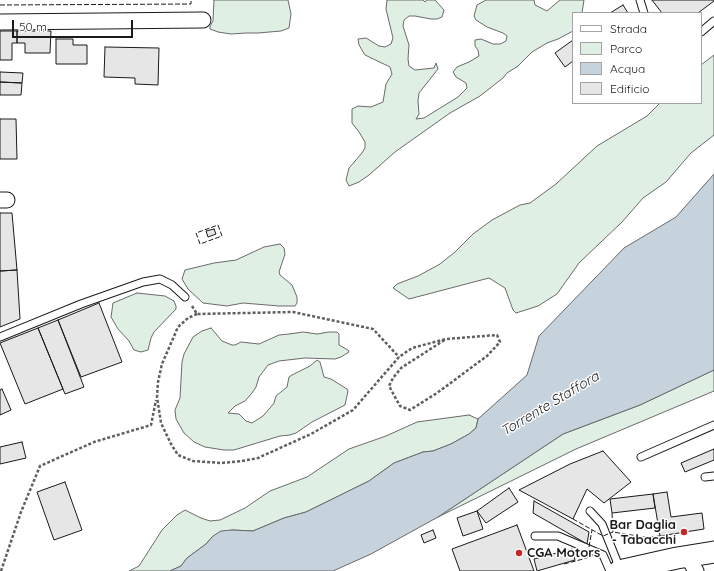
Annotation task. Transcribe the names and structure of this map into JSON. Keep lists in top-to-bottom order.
{
  "water": ["Torrente Staffora"],
  "places": ["Bar Daglia - Tabacchi", "CGA Motors"],
  "legend": [
    "Strada",
    "Parco",
    "Acqua",
    "Edificio"
  ],
  "scale_bar": "50 m"
}
